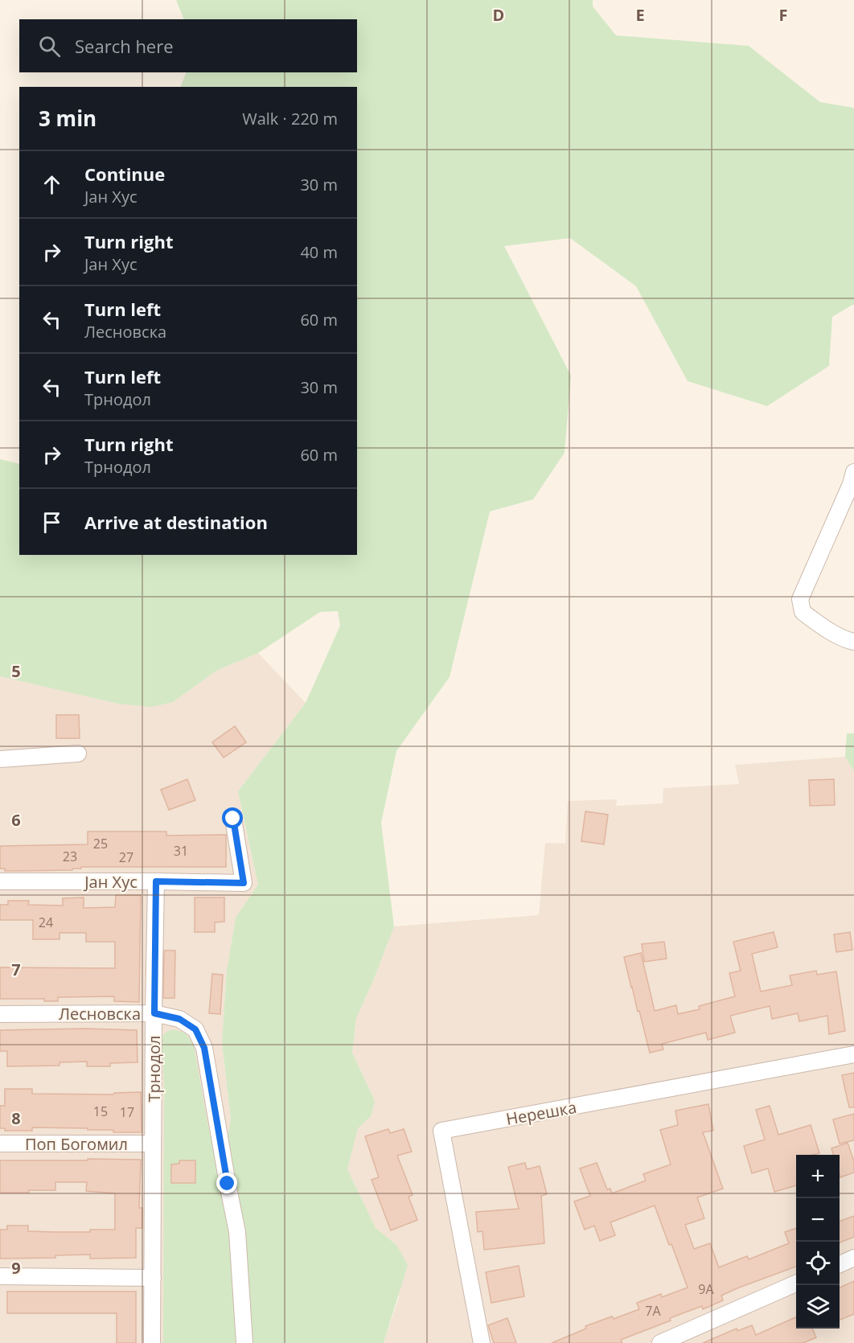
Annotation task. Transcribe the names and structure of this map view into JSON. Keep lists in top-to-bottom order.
{
  "streets": {
    "street": [
      "Јан Хус",
      "Лесновска",
      "Трнодол",
      "Нерешка",
      "Поп Богомил"
    ]
  },
  "crossings": [
    ["Јан Хус", "Лесновска"],
    ["Лесновска", "Трнодол"],
    ["Трнодол", "Поп Богомил"]
  ],
  "house_numbers": [
    "25",
    "31",
    "23",
    "27",
    "24",
    "15",
    "17",
    "9А",
    "7А"
  ],
  "page": {
    "search": "Search here",
    "heading": ["3 min", "Walk · 220 m"],
    "list": [
      ["Continue", "Јан Хус", "30 m"],
      ["Turn right", "Јан Хус", "40 m"],
      ["Turn left", "Лесновска", "60 m"],
      ["Turn left", "Трнодол", "30 m"],
      ["Turn right", "Трнодол", "60 m"],
      "Arrive at destination"
    ],
    "map_buttons": ["+", "−"]
  },
  "grid": {
    "columns": ["D", "E", "F"],
    "rows": [
      "5",
      "6",
      "7",
      "8",
      "9"
    ]
  }
}
